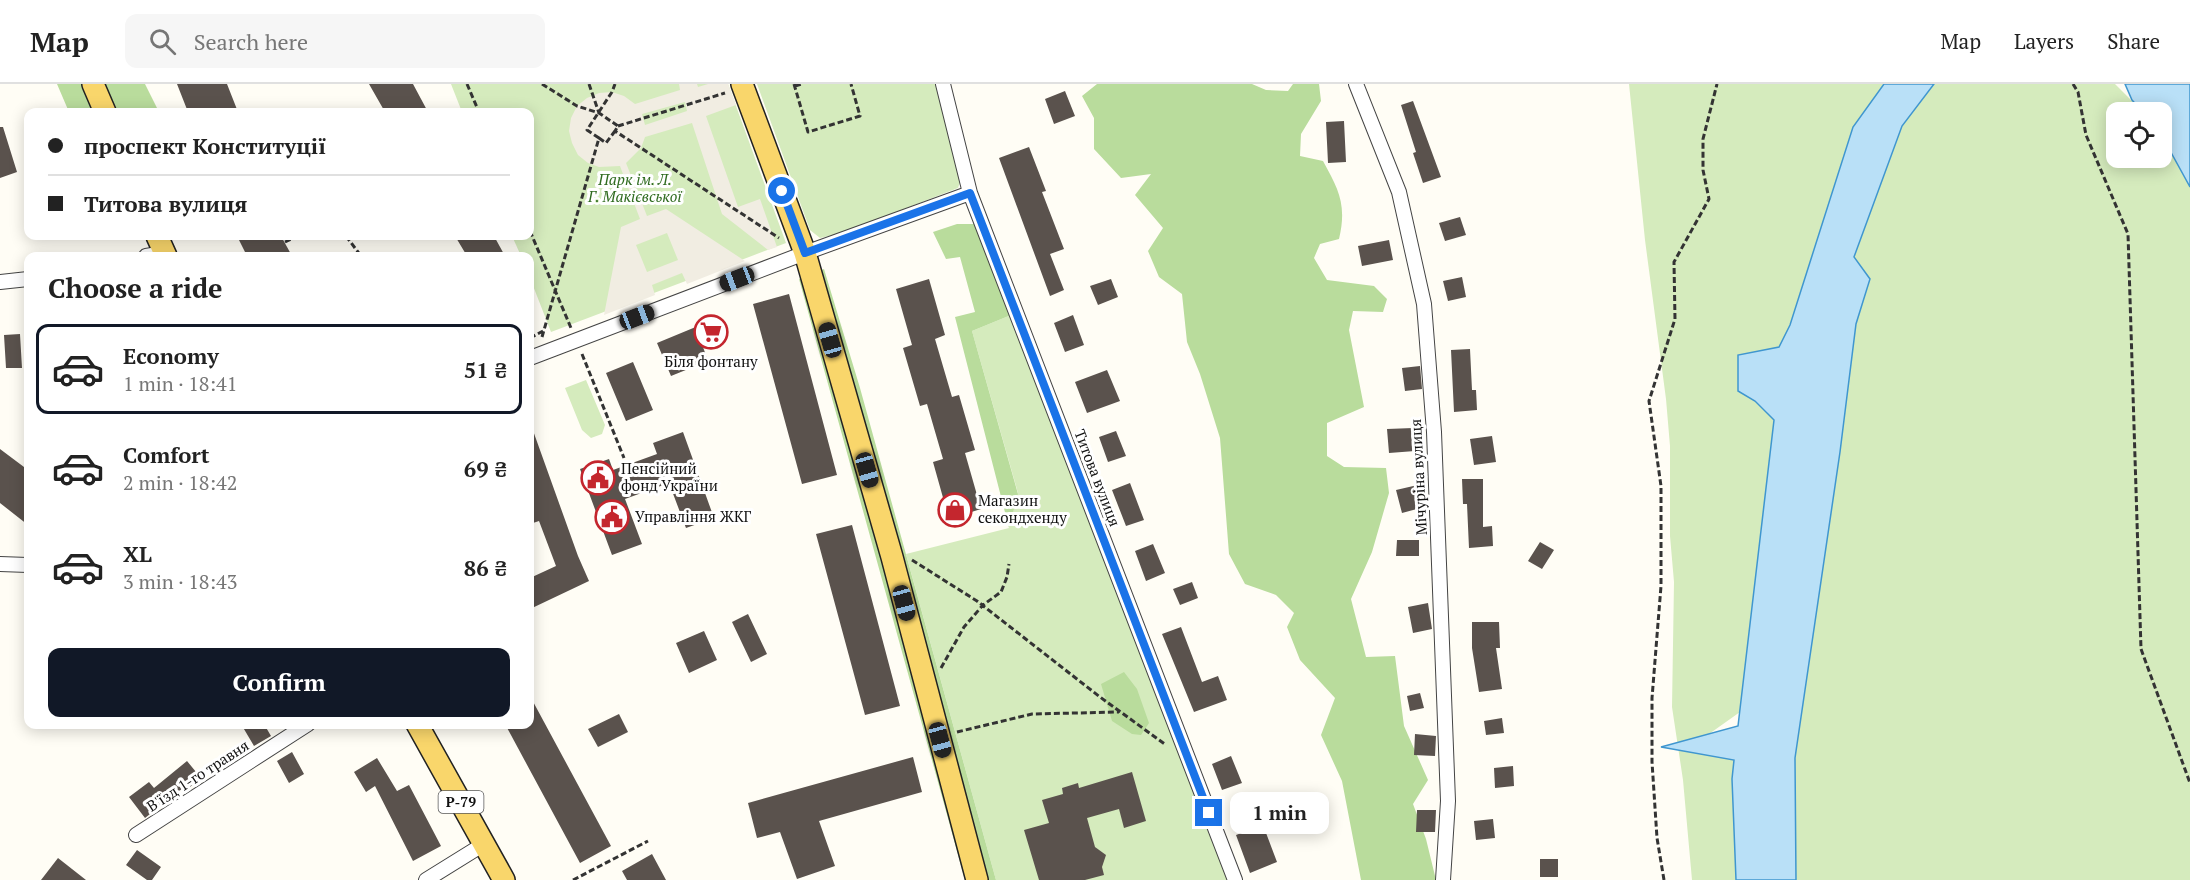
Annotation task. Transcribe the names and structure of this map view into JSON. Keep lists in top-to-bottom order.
{
  "streets": {
    "main road": ["Р-79"],
    "street": ["Мічуріна вулиця", "Титова вулиця", "В'їзд 1-го травня"]
  },
  "parks": ["Парк ім. Л. Г. Макієвської"],
  "places": {
    "supermarket": ["Біля фонтану"],
    "public building": ["Пенсійний фонд України", "Управління ЖКГ"],
    "shop": ["Магазин секондхенду"]
  },
  "page": {
    "header": "Map",
    "search": "Search here",
    "nav": ["Map", "Layers", "Share"],
    "banner": ["проспект Конституції", "Титова вулиця"],
    "heading": "Choose a ride",
    "list": [
      {
        "name": "Economy",
        "note": "1 min · 18:41",
        "value": "51 ₴"
      },
      {
        "name": "Comfort",
        "note": "2 min · 18:42",
        "value": "69 ₴"
      },
      {
        "name": "XL",
        "note": "3 min · 18:43",
        "value": "86 ₴"
      }
    ],
    "buttons": "Confirm",
    "bubble": "1 min"
  }
}
